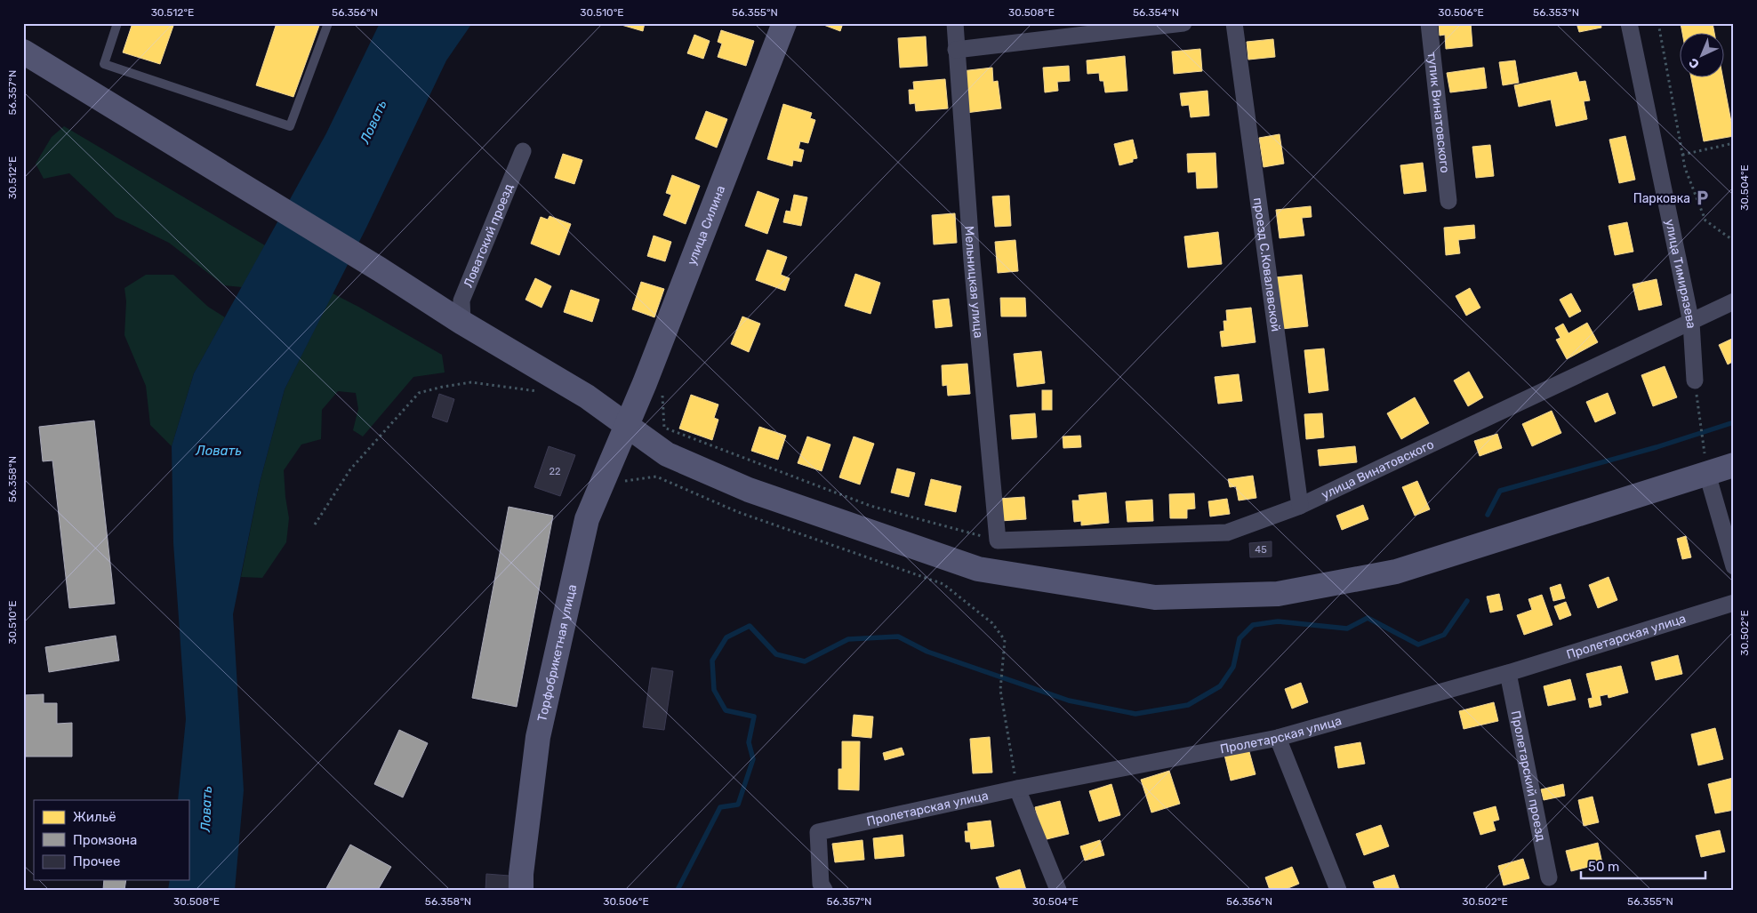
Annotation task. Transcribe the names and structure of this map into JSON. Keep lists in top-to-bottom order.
{
  "streets": {
    "main road": ["улица Силина", "Торфобрикетная улица"],
    "street": [
      "тупик Винатовского",
      "Ловатский проезд",
      "проезд С.Ковалевской",
      "улица Тимирязева",
      "Мельницкая улица",
      "улица Винатовского",
      "Пролетарская улица",
      "Пролетарский проезд"
    ]
  },
  "crossings": [
    ["улица Силина", "Торфобрикетная улица"],
    ["проезд С.Ковалевской", "улица Винатовского"],
    ["улица Тимирязева", "улица Винатовского"],
    ["Мельницкая улица", "улица Винатовского"],
    ["Пролетарская улица", "Пролетарский проезд"]
  ],
  "water": ["Ловать"],
  "places": {
    "parking": ["Парковка"]
  },
  "house_numbers": ["22", "45"],
  "legend": ["Жильё", "Промзона", "Прочее"],
  "scale_bar": "50 m",
  "north": "bottom left",
  "coordinates": [
    "30.512°E",
    "56.356°N",
    "30.510°E",
    "56.355°N",
    "30.508°E",
    "56.354°N",
    "30.506°E",
    "56.353°N",
    "56.357°N",
    "30.504°E",
    "56.358°N",
    "30.502°E"
  ]
}
